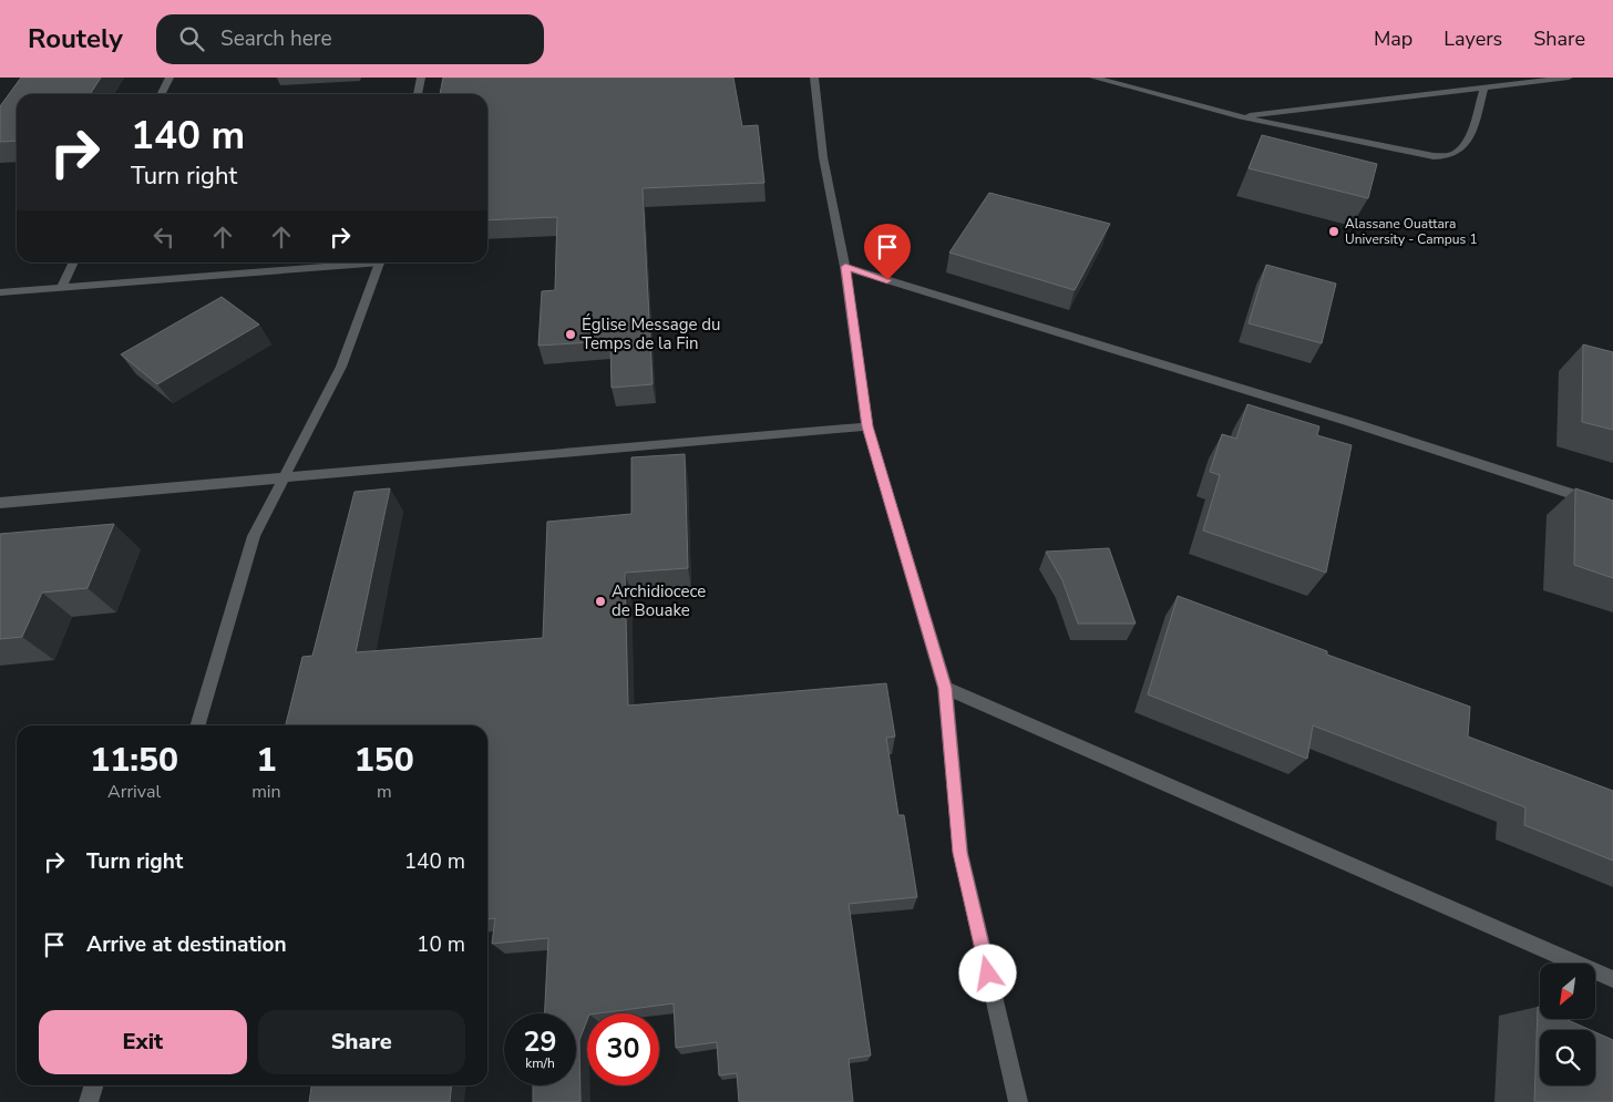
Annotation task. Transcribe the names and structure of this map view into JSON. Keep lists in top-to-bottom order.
{
  "places": ["Alassane Ouattara University - Campus 1", "Église Message du Temps de la Fin", "Archidiocece de Bouake"],
  "north": "bottom left",
  "page": {
    "header": "Routely",
    "search": "Search here",
    "nav": ["Map", "Layers", "Share"],
    "turn": ["140 m", "Turn right"],
    "eta": [
      "11:50",
      "Arrival",
      "1",
      "min",
      "150",
      "m"
    ],
    "list": [
      {
        "name": "Turn right",
        "value": "140 m"
      },
      {
        "name": "Arrive at destination",
        "value": "10 m"
      }
    ],
    "buttons": ["Exit", "Share"],
    "speed": "29 km/h",
    "limit": "30"
  }
}
